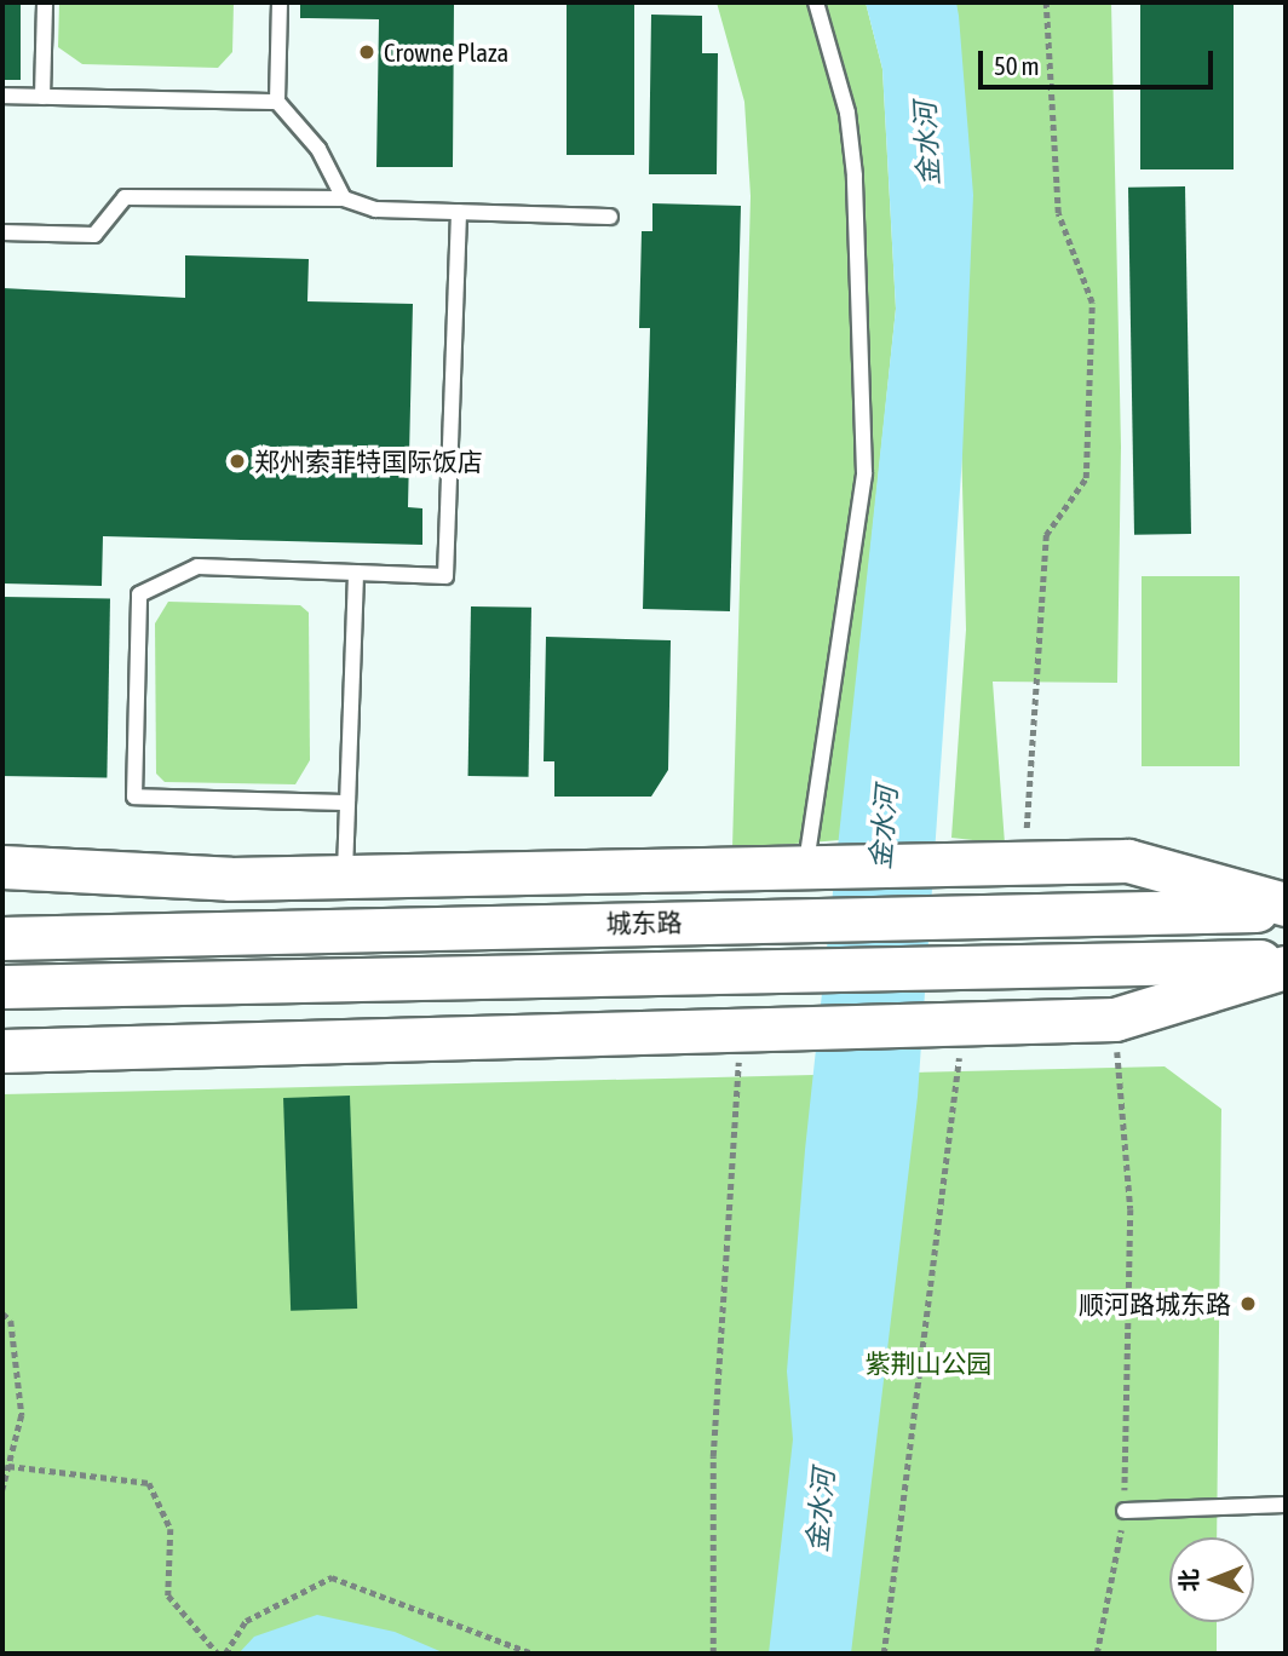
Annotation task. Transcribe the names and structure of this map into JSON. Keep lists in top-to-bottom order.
{
  "streets": {
    "street": ["城东路"]
  },
  "water": ["金水河"],
  "parks": ["紫荆山公园"],
  "places": ["Crowne Plaza", "郑州索菲特国际饭店", "顺河路城东路"],
  "scale_bar": "50 m",
  "north": "left"
}
